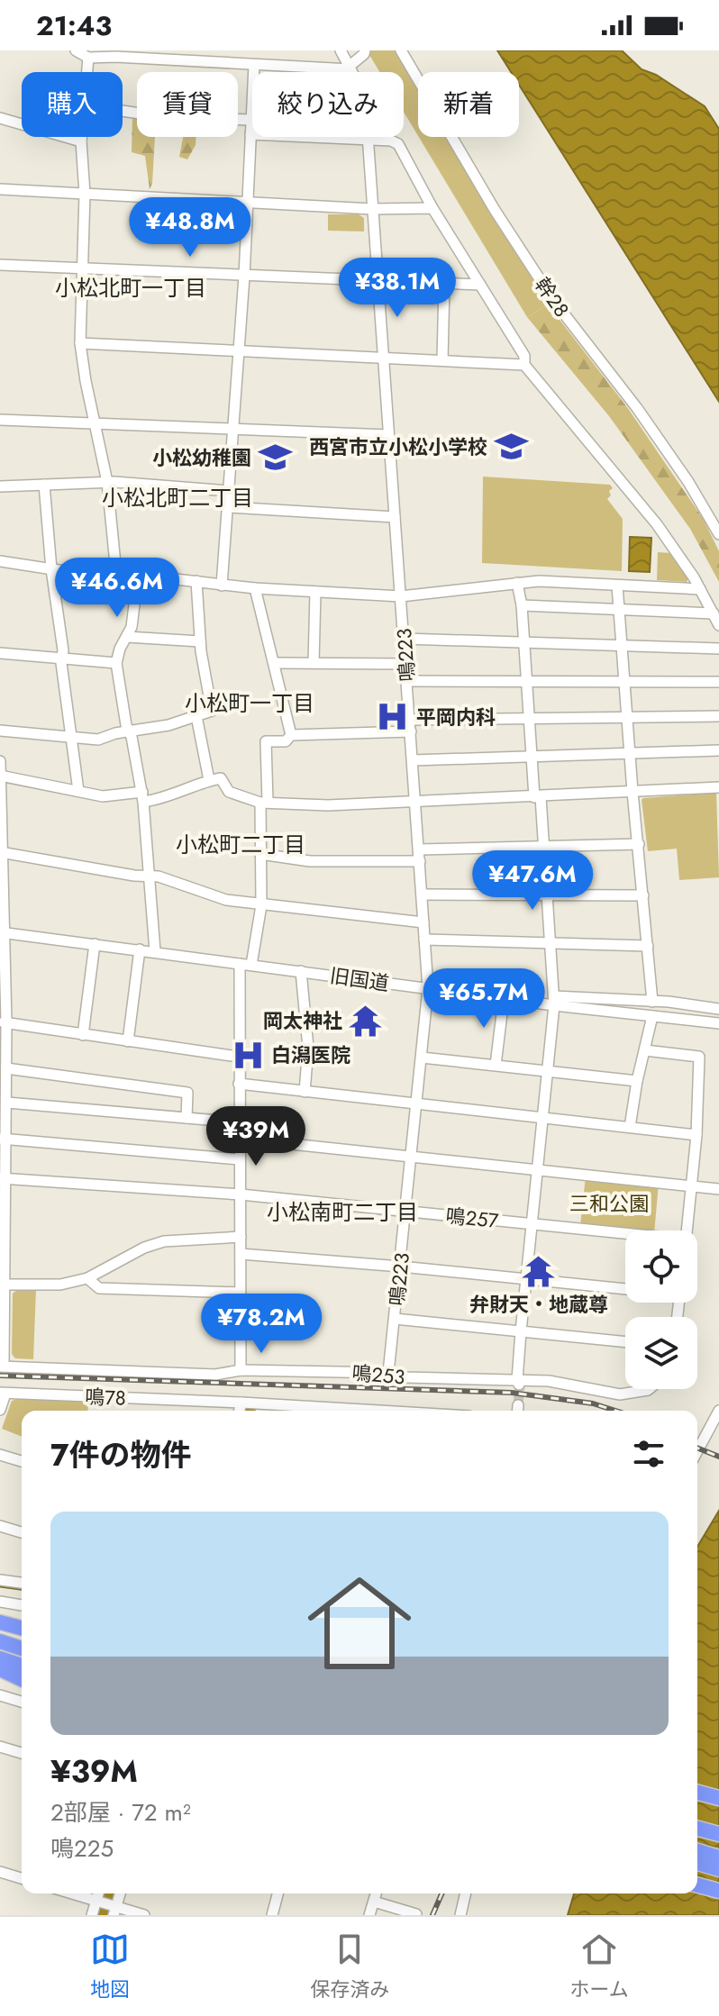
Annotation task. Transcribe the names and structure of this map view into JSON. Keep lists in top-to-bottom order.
{
  "streets": {
    "street": [
      "幹２８",
      "鳴223",
      "旧国道",
      "鳴257",
      "鳴253",
      "鳴78"
    ]
  },
  "crossings": [
    ["鳴223", "旧国道"],
    ["鳴223", "鳴257"],
    ["鳴223", "鳴253"]
  ],
  "districts": [
    "小松北町一丁目",
    "小松北町二丁目",
    "小松町一丁目",
    "小松町二丁目",
    "小松南町二丁目"
  ],
  "parks": ["三和公園"],
  "places": {
    "school or university": ["西宮市立小松小学校", "小松幼稚園"],
    "hospital": ["平岡内科", "白潟医院"],
    "temple": ["岡太神社", "弁財天・地蔵尊"]
  },
  "page": {
    "status": "21:43",
    "chip": [
      "購入",
      "賃貸",
      "絞り込み",
      "新着"
    ],
    "price": [
      "¥48.8M",
      "¥38.1M",
      "¥46.6M",
      "¥47.6M",
      "¥65.7M",
      "¥39M",
      "¥78.2M"
    ],
    "heading": "7件の物件",
    "list": [
      {
        "name": "¥39M",
        "note": "2部屋 · 72 m² · 鳴225"
      }
    ],
    "tabs": ["地図", "保存済み", "ホーム"]
  }
}
